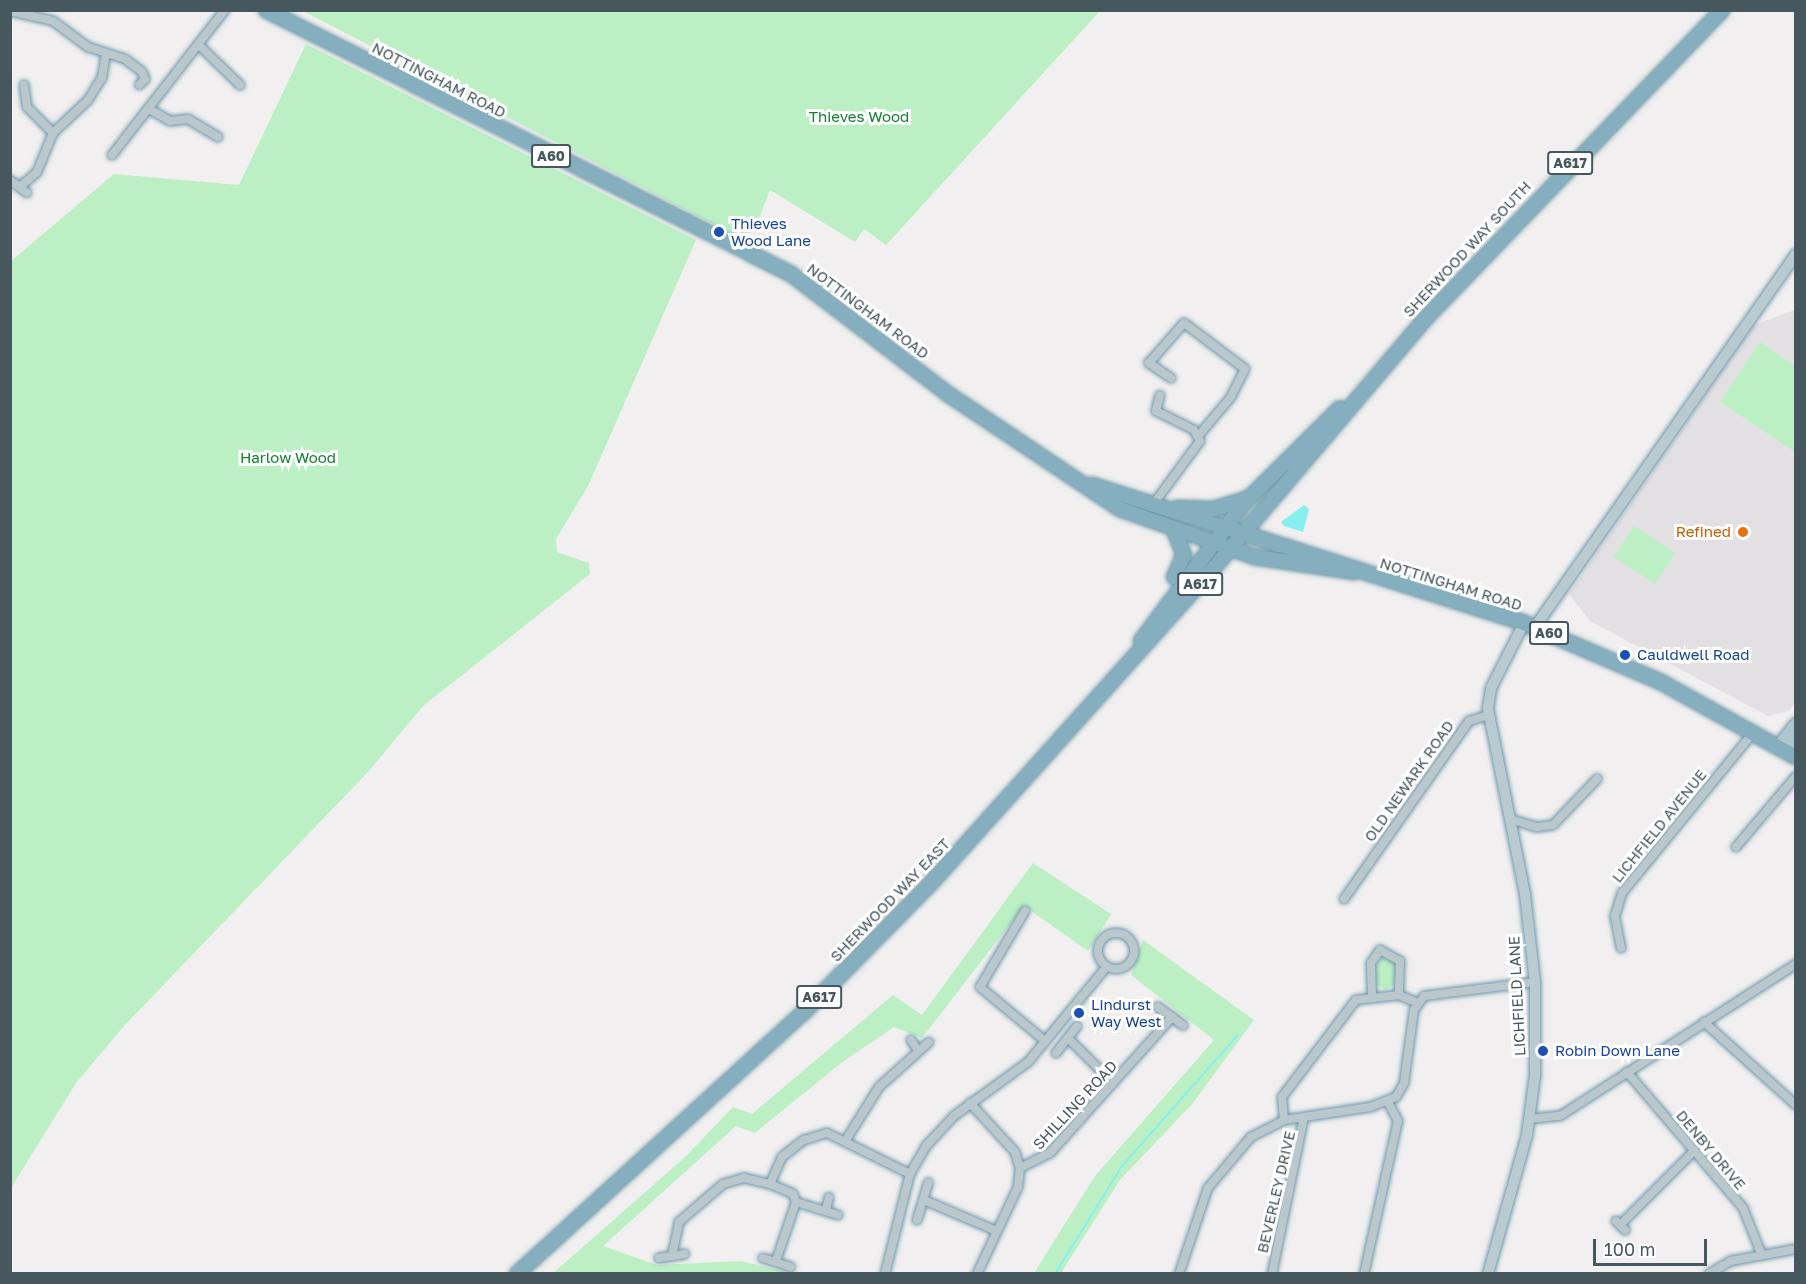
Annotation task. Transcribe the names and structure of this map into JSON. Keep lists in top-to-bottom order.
{
  "streets": {
    "highway": [
      "NOTTINGHAM ROAD",
      "A60",
      "A617",
      "SHERWOOD WAY SOUTH",
      "SHERWOOD WAY EAST"
    ],
    "street": [
      "OLD NEWARK ROAD",
      "LICHFIELD AVENUE",
      "LICHFIELD LANE",
      "SHILLING ROAD",
      "DENBY DRIVE",
      "BEVERLEY DRIVE"
    ]
  },
  "crossings": [
    ["NOTTINGHAM ROAD", "SHERWOOD WAY SOUTH"],
    ["NOTTINGHAM ROAD", "LICHFIELD AVENUE"],
    ["NOTTINGHAM ROAD", "SHERWOOD WAY EAST"],
    ["SHERWOOD WAY SOUTH", "SHERWOOD WAY EAST"],
    ["OLD NEWARK ROAD", "LICHFIELD LANE"]
  ],
  "parks": ["Thieves Wood", "Harlow Wood"],
  "places": [
    "Thieves Wood Lane",
    "Refined",
    "Cauldwell Road",
    "Lindurst Way West",
    "Robin Down Lane"
  ],
  "scale_bar": "100 m"
}
